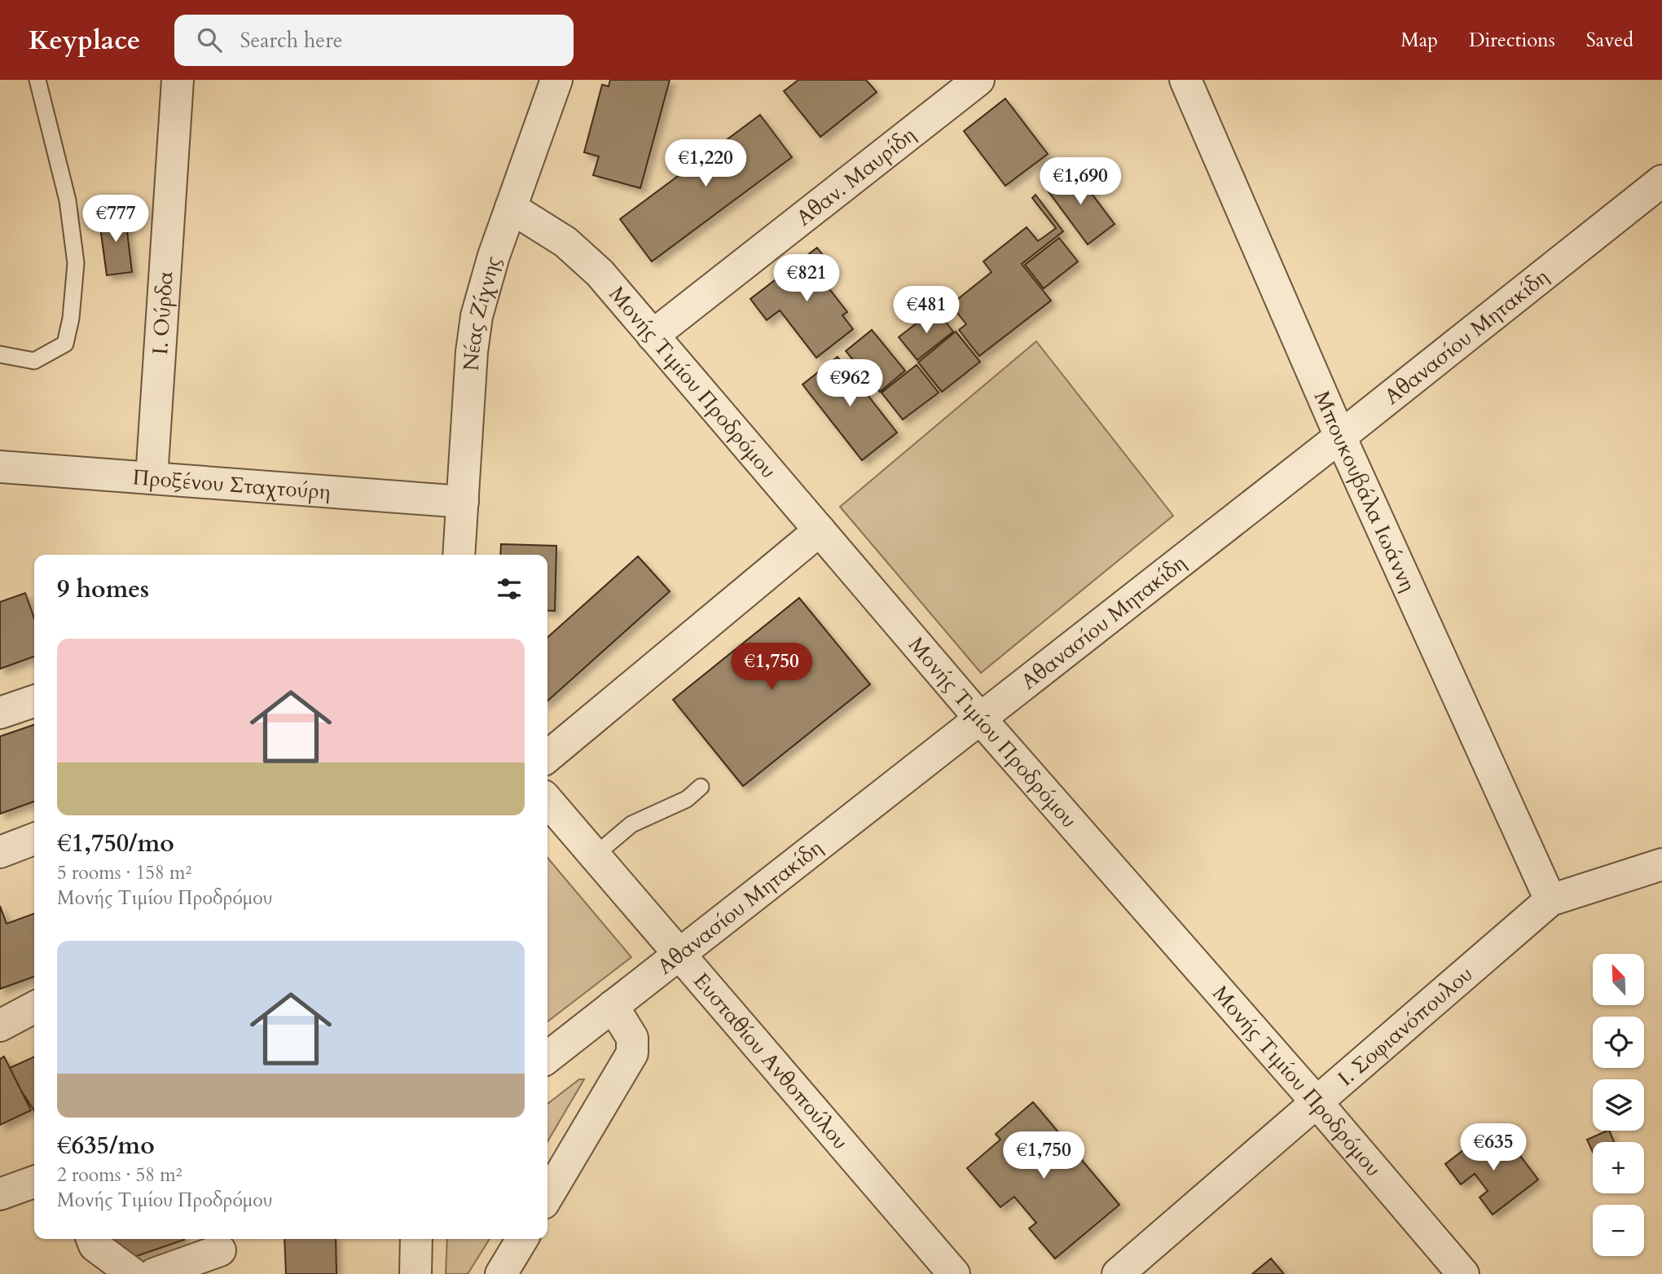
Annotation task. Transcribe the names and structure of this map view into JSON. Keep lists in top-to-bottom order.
{
  "streets": {
    "street": [
      "Αθαν. Μαυρίδη",
      "Ι. Ούρδα",
      "Νέας Ζίχνης",
      "Αθανασίου Μητακίδη",
      "Μονής Τιμίου Προδρόμου",
      "Προξένου Σταχτούρη",
      "Μπουκουβάλα Ιωάννη",
      "Ι. Σοφιανόπουλου",
      "Ευσταθίου Ανθοπούλου"
    ]
  },
  "crossings": [
    ["Αθαν. Μαυρίδη", "Μονής Τιμίου Προδρόμου"],
    ["Ι. Ούρδα", "Προξένου Σταχτούρη"],
    ["Νέας Ζίχνης", "Μονής Τιμίου Προδρόμου"],
    ["Νέας Ζίχνης", "Προξένου Σταχτούρη"],
    ["Αθανασίου Μητακίδη", "Μονής Τιμίου Προδρόμου"],
    ["Αθανασίου Μητακίδη", "Μπουκουβάλα Ιωάννη"],
    ["Αθανασίου Μητακίδη", "Ευσταθίου Ανθοπούλου"],
    ["Μονής Τιμίου Προδρόμου", "Ι. Σοφιανόπουλου"],
    ["Μπουκουβάλα Ιωάννη", "Ι. Σοφιανόπουλου"]
  ],
  "north": "top left",
  "page": {
    "header": "Keyplace",
    "search": "Search here",
    "nav": ["Map", "Directions", "Saved"],
    "price": [
      "€1,220",
      "€1,690",
      "€777",
      "€821",
      "€481",
      "€962",
      "€1,750",
      "€635",
      "€1,750"
    ],
    "heading": "9 homes",
    "list": [
      {
        "name": "€1,750/mo",
        "note": "5 rooms · 158 m² · Μονής Τιμίου Προδρόμου"
      },
      {
        "name": "€635/mo",
        "note": "2 rooms · 58 m² · Μονής Τιμίου Προδρόμου"
      }
    ],
    "map_buttons": ["+", "−"]
  }
}
